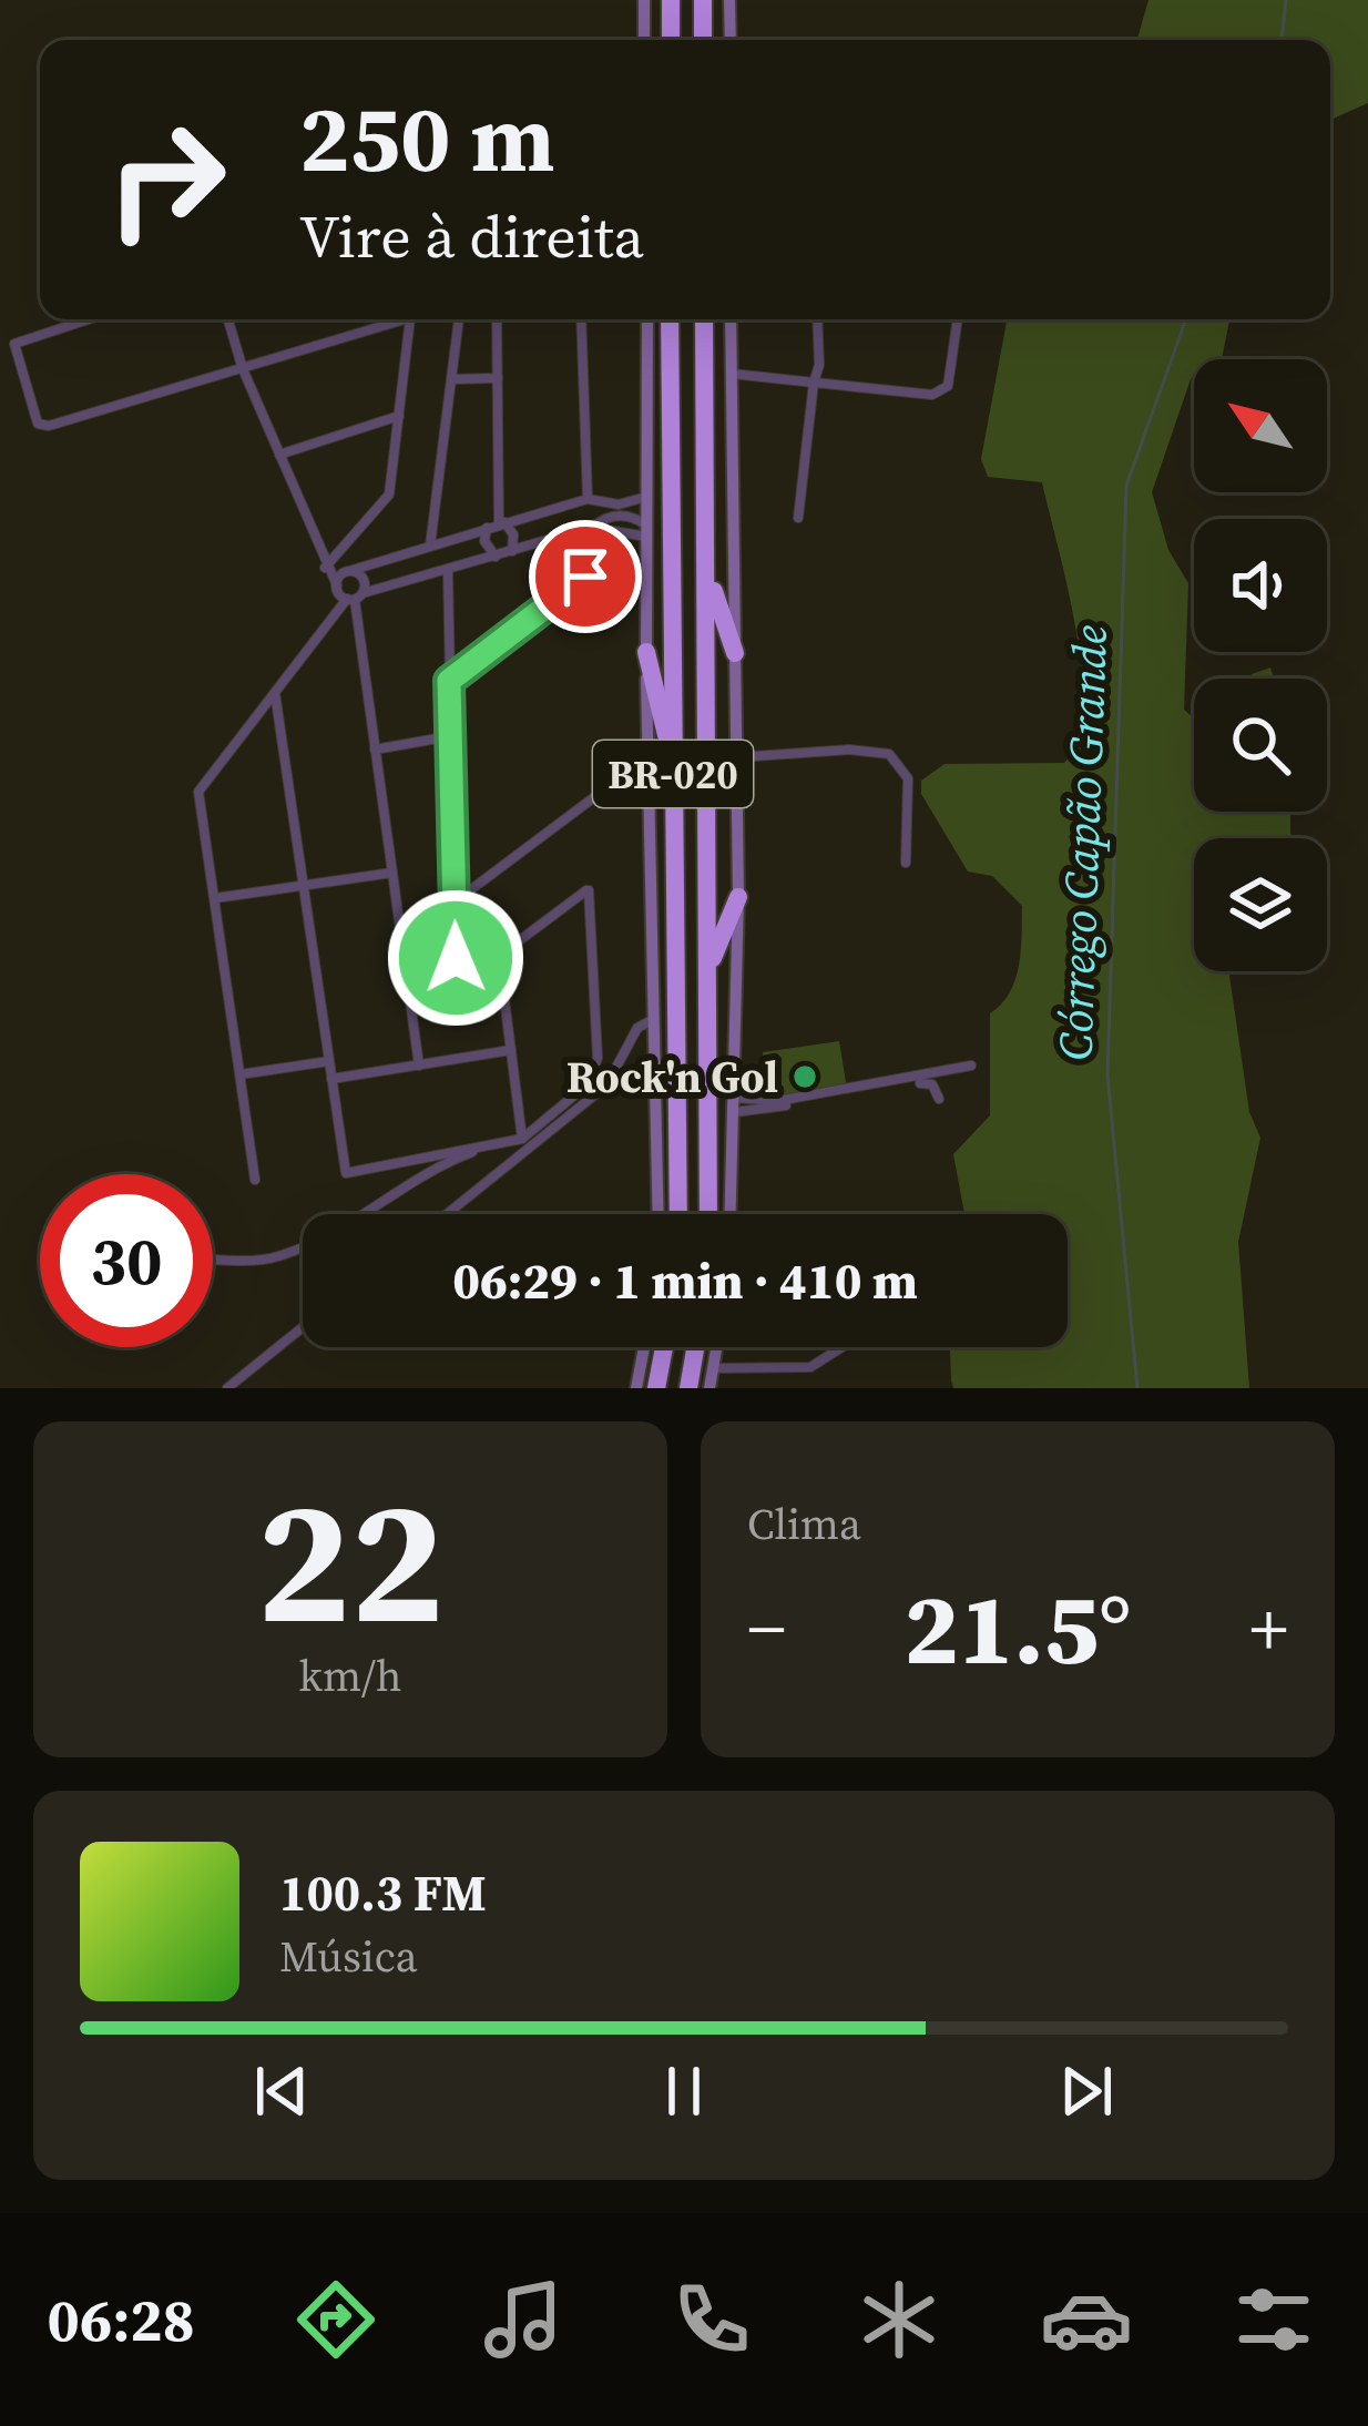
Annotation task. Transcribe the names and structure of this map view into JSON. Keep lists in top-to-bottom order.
{
  "streets": {
    "highway": ["BR-020"]
  },
  "water": ["Córrego Capão Grande"],
  "places": ["Rock'n Gol"],
  "north": "top left",
  "page": {
    "turn": ["250 m", "Vire à direita"],
    "limit": "30",
    "trip": "06:29 · 1 min · 410 m",
    "tile": [
      ["22", "km/h"],
      "Clima"
    ],
    "heat": ["−", "21.5°", "+"],
    "song": ["100.3 FM", "Música"],
    "tabs": "06:28"
  }
}
